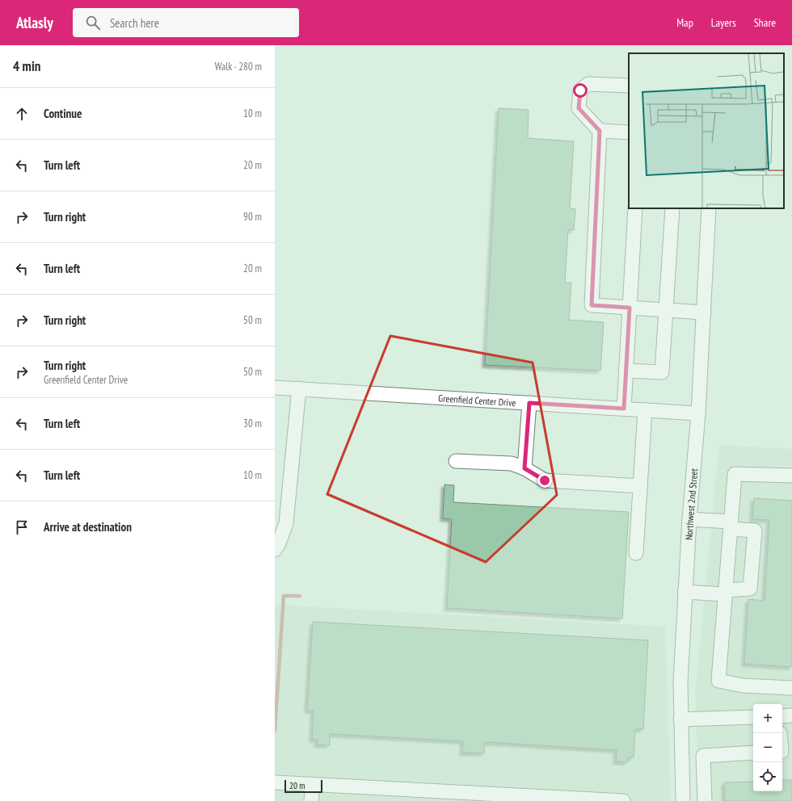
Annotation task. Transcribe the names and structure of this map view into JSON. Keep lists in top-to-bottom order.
{
  "streets": {
    "street": ["Greenfield Center Drive", "Northwest 2nd Street"]
  },
  "crossings": [
    ["Greenfield Center Drive", "Northwest 2nd Street"]
  ],
  "scale_bar": "20 m",
  "page": {
    "header": "Atlasly",
    "search": "Search here",
    "nav": ["Map", "Layers", "Share"],
    "heading": ["4 min", "Walk · 280 m"],
    "list": [
      ["Continue", "10 m"],
      ["Turn left", "20 m"],
      ["Turn right", "90 m"],
      ["Turn left", "20 m"],
      ["Turn right", "50 m"],
      ["Turn right", "Greenfield Center Drive", "50 m"],
      ["Turn left", "30 m"],
      ["Turn left", "10 m"],
      "Arrive at destination"
    ],
    "map_buttons": ["+", "−"],
    "scale": "20 m"
  }
}
